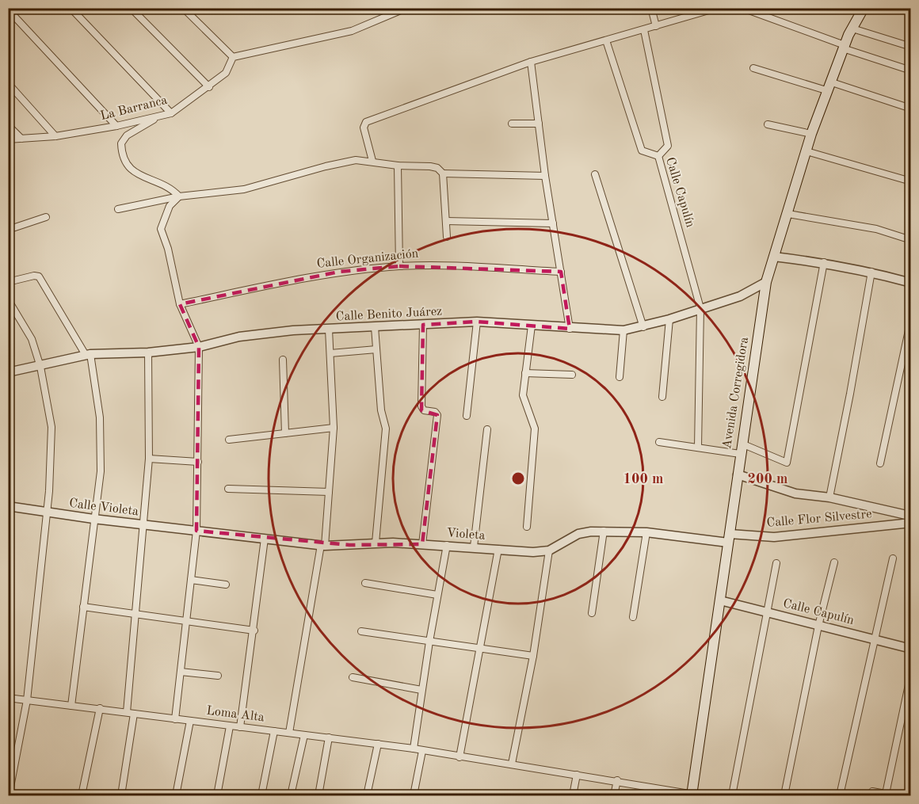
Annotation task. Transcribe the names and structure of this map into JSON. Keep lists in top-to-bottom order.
{
  "streets": {
    "main road": ["Avenida Corregidora"],
    "street": [
      "La Barranca",
      "Calle Capulín",
      "Calle Organización",
      "Calle Benito Juárez",
      "Calle Violeta",
      "Calle Flor Silvestre",
      "Violeta",
      "Loma Alta"
    ]
  },
  "crossings": [
    ["Calle Capulín", "Calle Benito Juárez"],
    ["Calle Capulín", "Avenida Corregidora"],
    ["Calle Benito Juárez", "Avenida Corregidora"],
    ["Avenida Corregidora", "Calle Flor Silvestre"],
    ["Avenida Corregidora", "Violeta"],
    ["Avenida Corregidora", "Loma Alta"],
    ["Calle Violeta", "Violeta"],
    ["Calle Flor Silvestre", "Violeta"]
  ],
  "rings": ["100 m", "200 m"]
}
